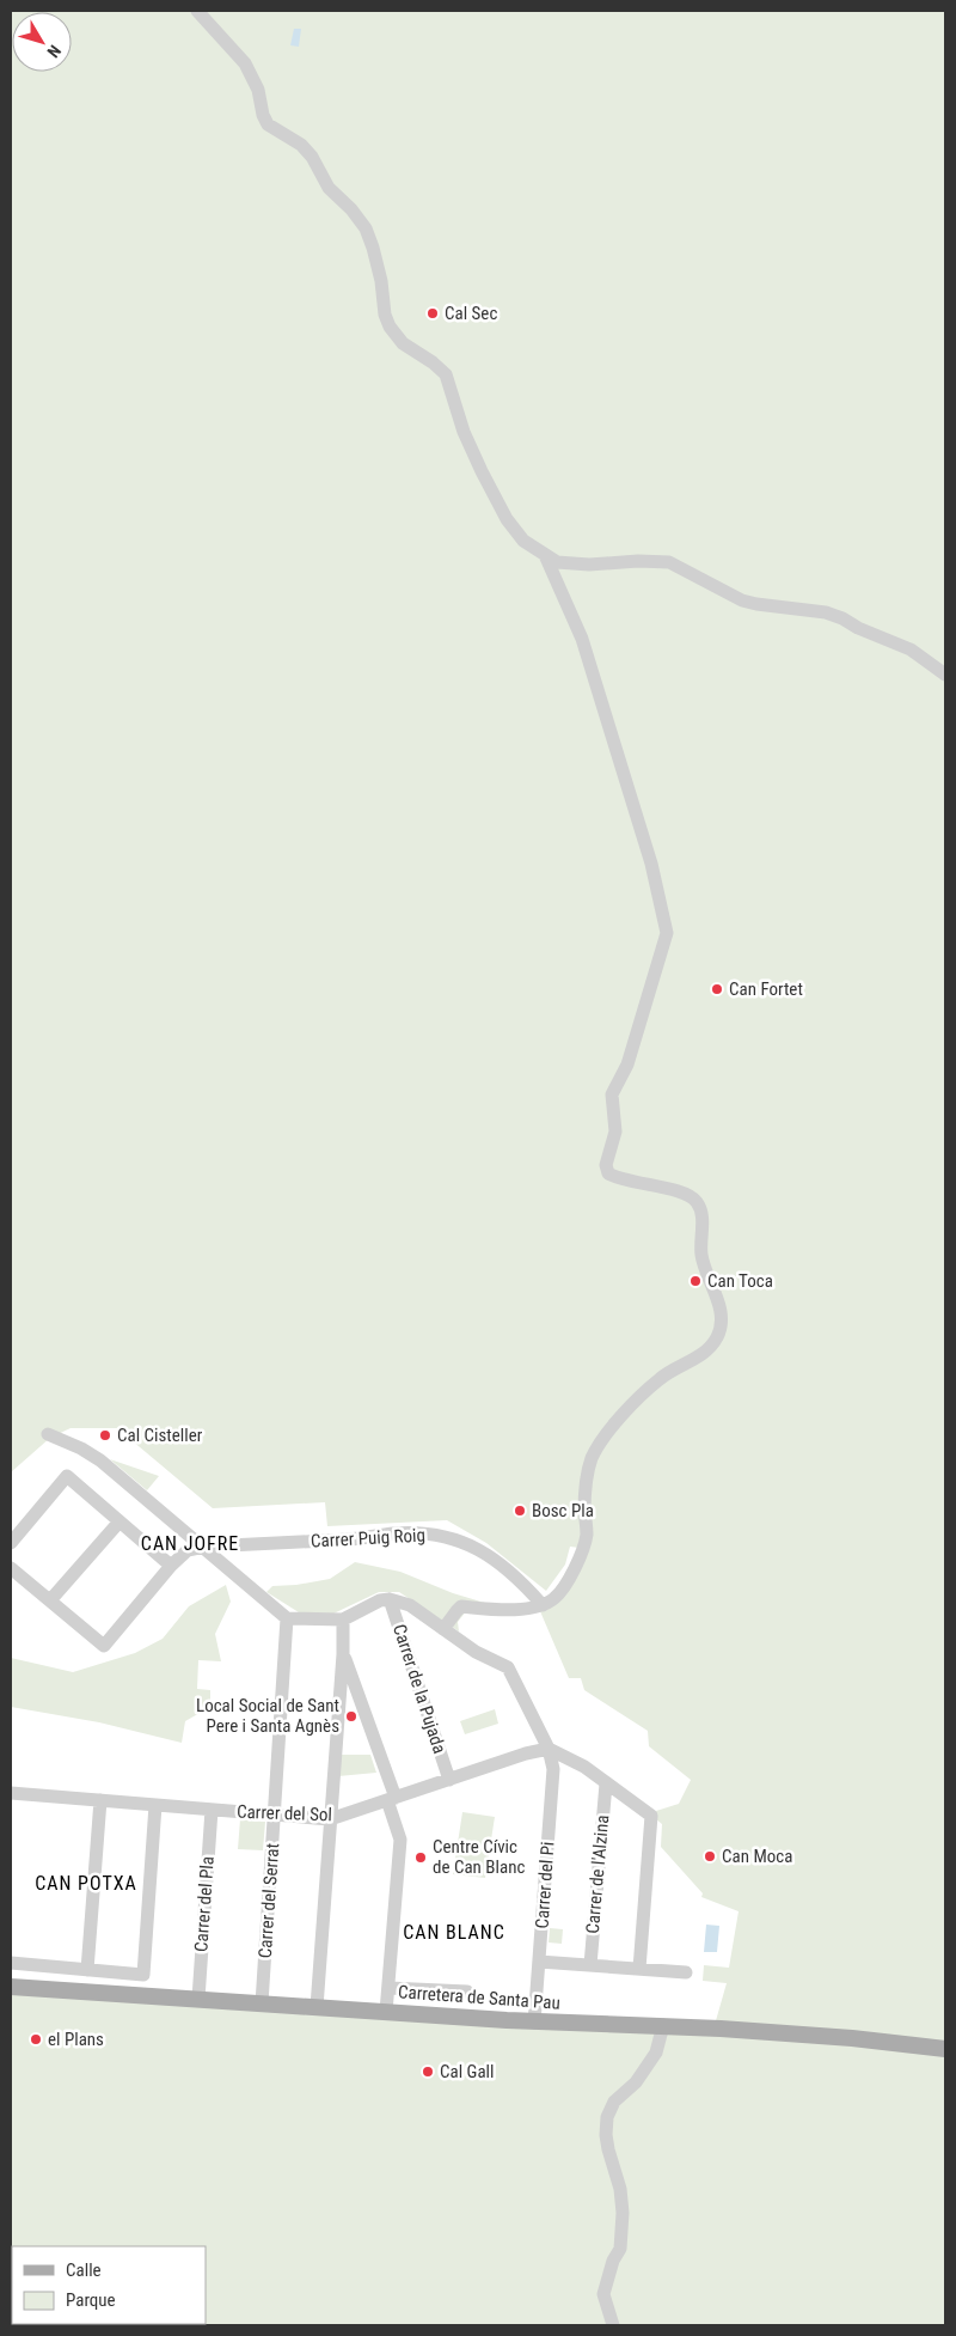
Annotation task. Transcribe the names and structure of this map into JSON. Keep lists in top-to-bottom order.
{
  "streets": {
    "main road": ["Carretera de Santa Pau"],
    "street": [
      "Carrer Puig Roig",
      "Carrer de la Pujada",
      "Carrer del Sol",
      "Carrer de l'Alzina",
      "Carrer del Pi",
      "Carrer del Serrat",
      "Carrer del Pla"
    ]
  },
  "crossings": [
    ["Carrer de la Pujada", "Carrer del Sol"],
    ["Carrer de la Pujada", "Carrer del Pi"],
    ["Carrer del Sol", "Carrer del Pi"],
    ["Carrer del Sol", "Carrer del Serrat"],
    ["Carrer del Sol", "Carrer del Pla"],
    ["Carrer del Pi", "Carretera de Santa Pau"],
    ["Carrer del Serrat", "Carretera de Santa Pau"],
    ["Carrer del Pla", "Carretera de Santa Pau"]
  ],
  "districts": ["CAN JOFRE", "CAN POTXA", "CAN BLANC"],
  "places": [
    "Cal Sec",
    "Can Fortet",
    "Can Toca",
    "Cal Cisteller",
    "Bosc Pla",
    "Local Social de Sant Pere i Santa Agnès",
    "Can Moca",
    "Centre Cívic de Can Blanc",
    "el Plans",
    "Cal Gall"
  ],
  "legend": ["Calle", "Parque"],
  "north": "bottom right"
}
